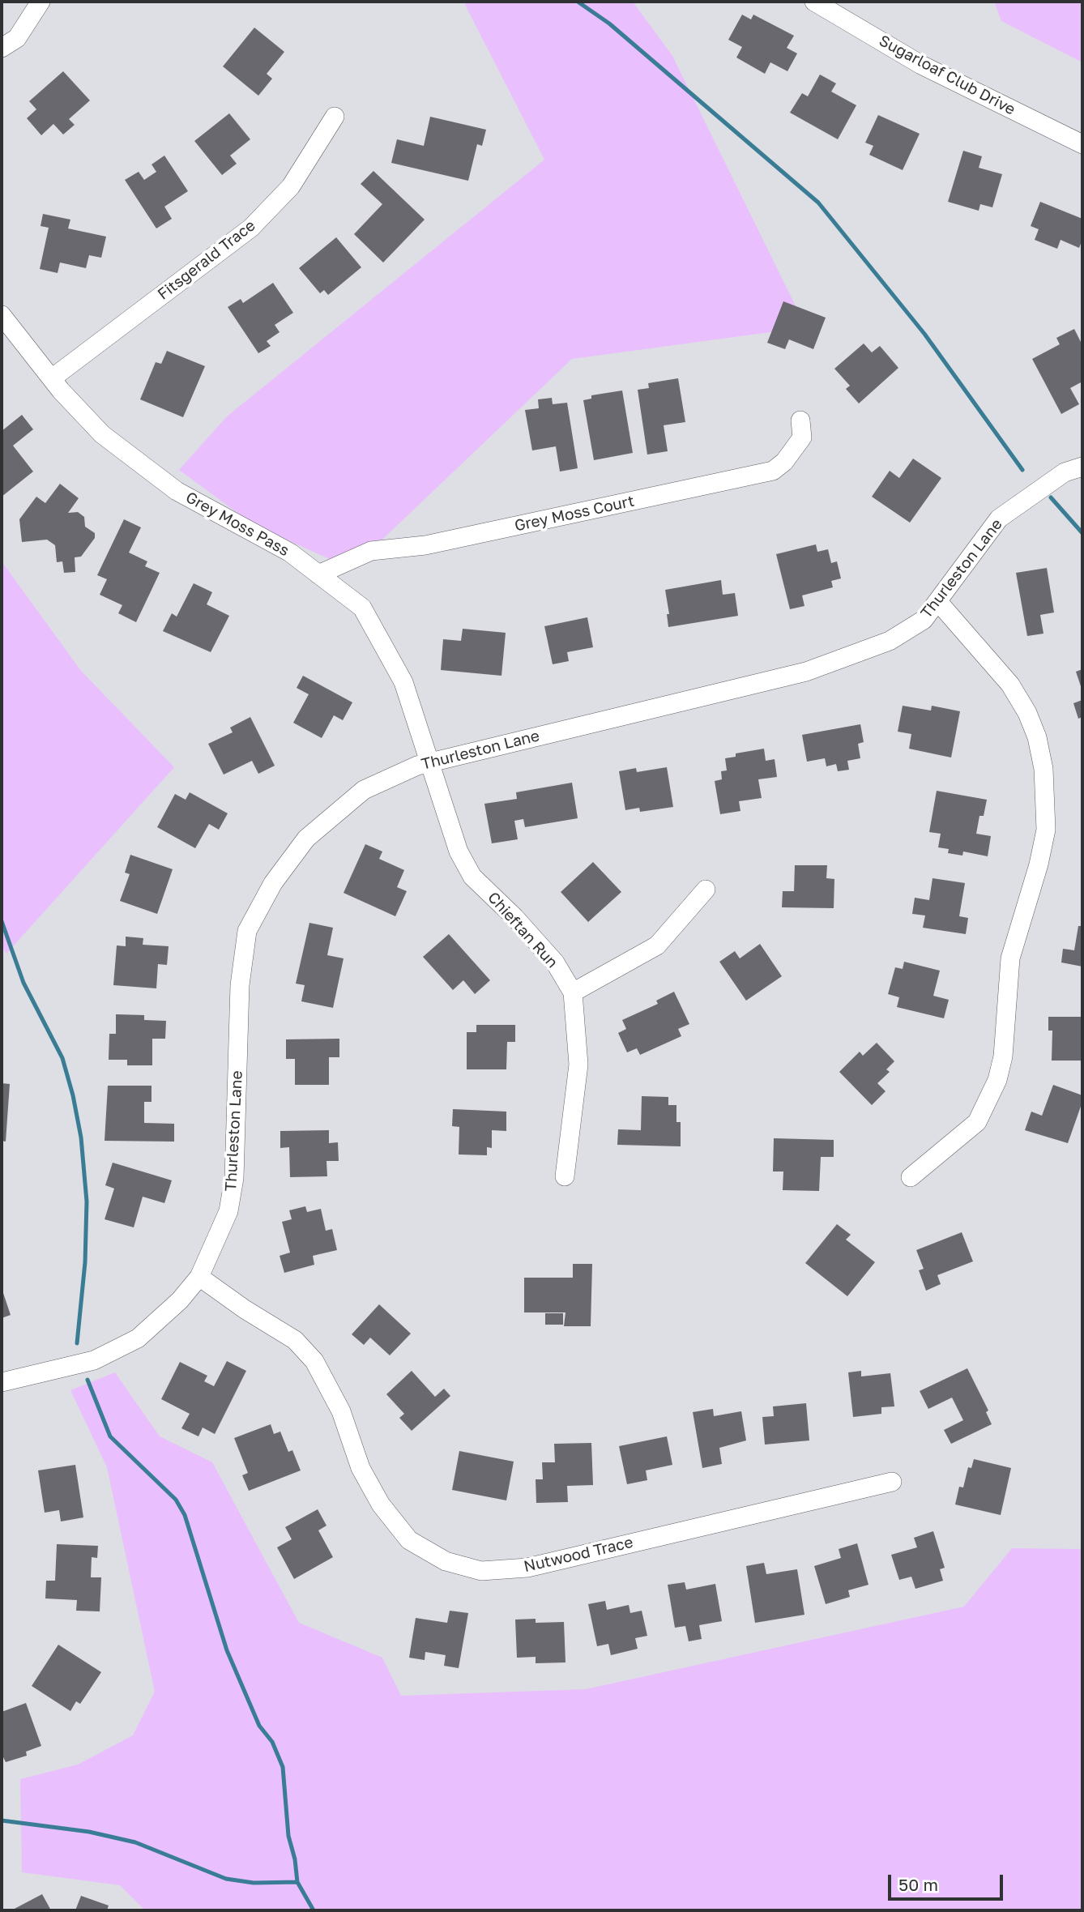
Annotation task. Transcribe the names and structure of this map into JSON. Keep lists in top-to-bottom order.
{
  "streets": {
    "street": [
      "Sugarloaf Club Drive",
      "Fitsgerald Trace",
      "Grey Moss Court",
      "Grey Moss Pass",
      "Thurleston Lane",
      "Chieftan Run",
      "Nutwood Trace"
    ]
  },
  "crossings": [
    ["Fitsgerald Trace", "Grey Moss Pass"],
    ["Grey Moss Court", "Grey Moss Pass"],
    ["Grey Moss Pass", "Thurleston Lane"],
    ["Grey Moss Pass", "Chieftan Run"],
    ["Thurleston Lane", "Chieftan Run"],
    ["Thurleston Lane", "Nutwood Trace"]
  ],
  "scale_bar": "50 m"
}
